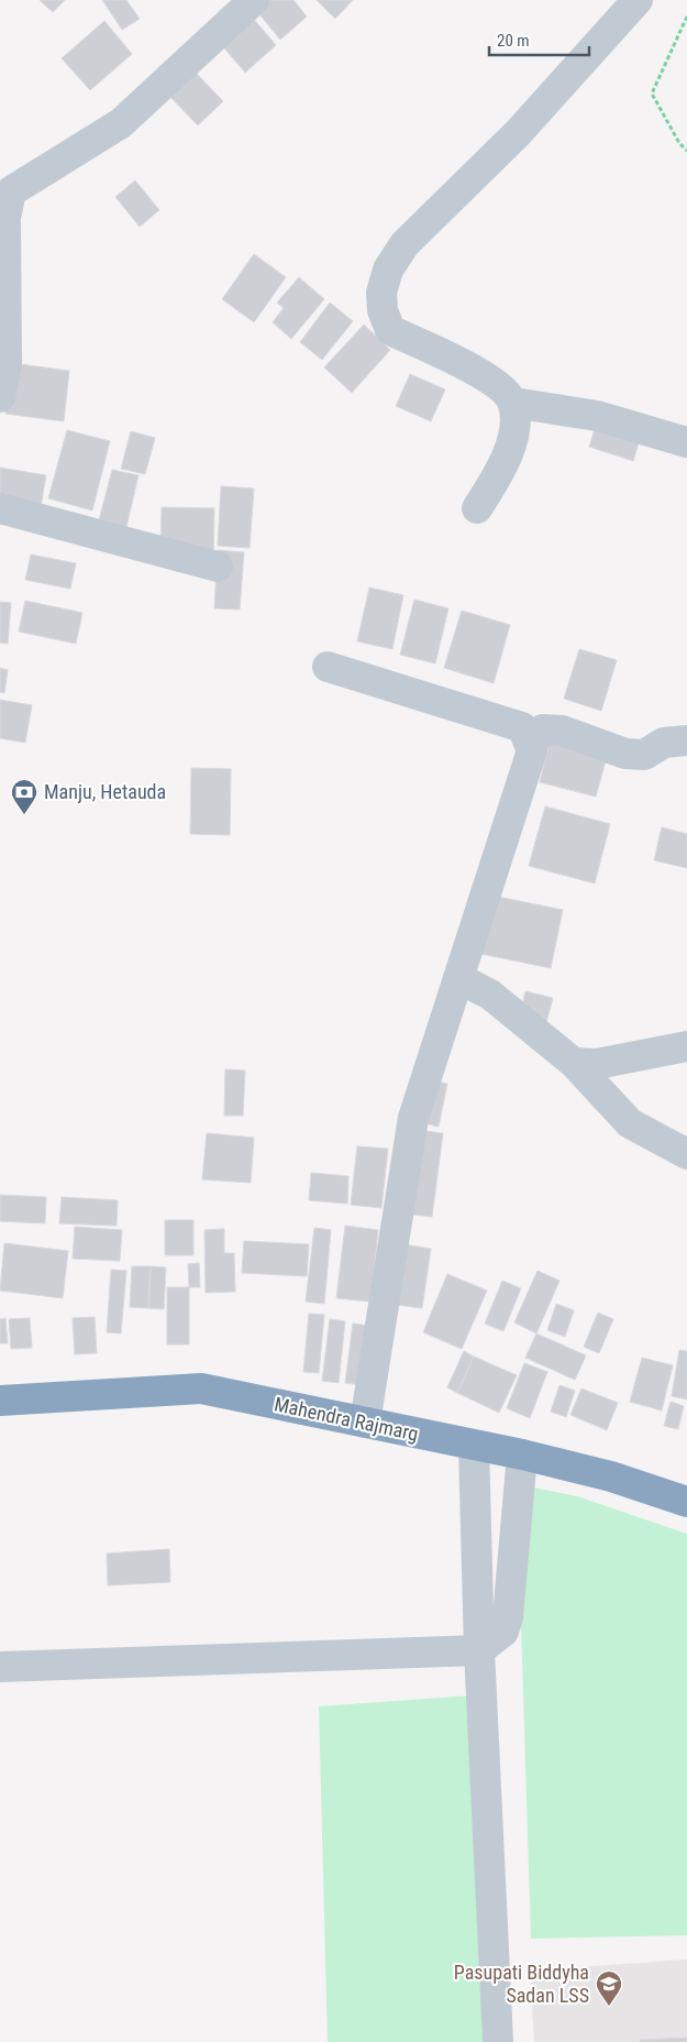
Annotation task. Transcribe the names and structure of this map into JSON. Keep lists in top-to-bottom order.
{
  "streets": {
    "highway": ["Mahendra Rajmarg"]
  },
  "places": {
    "bank": ["Manju, Hetauda"],
    "school or university": ["Pasupati Biddyha Sadan LSS"]
  },
  "scale_bar": "20 m"
}
